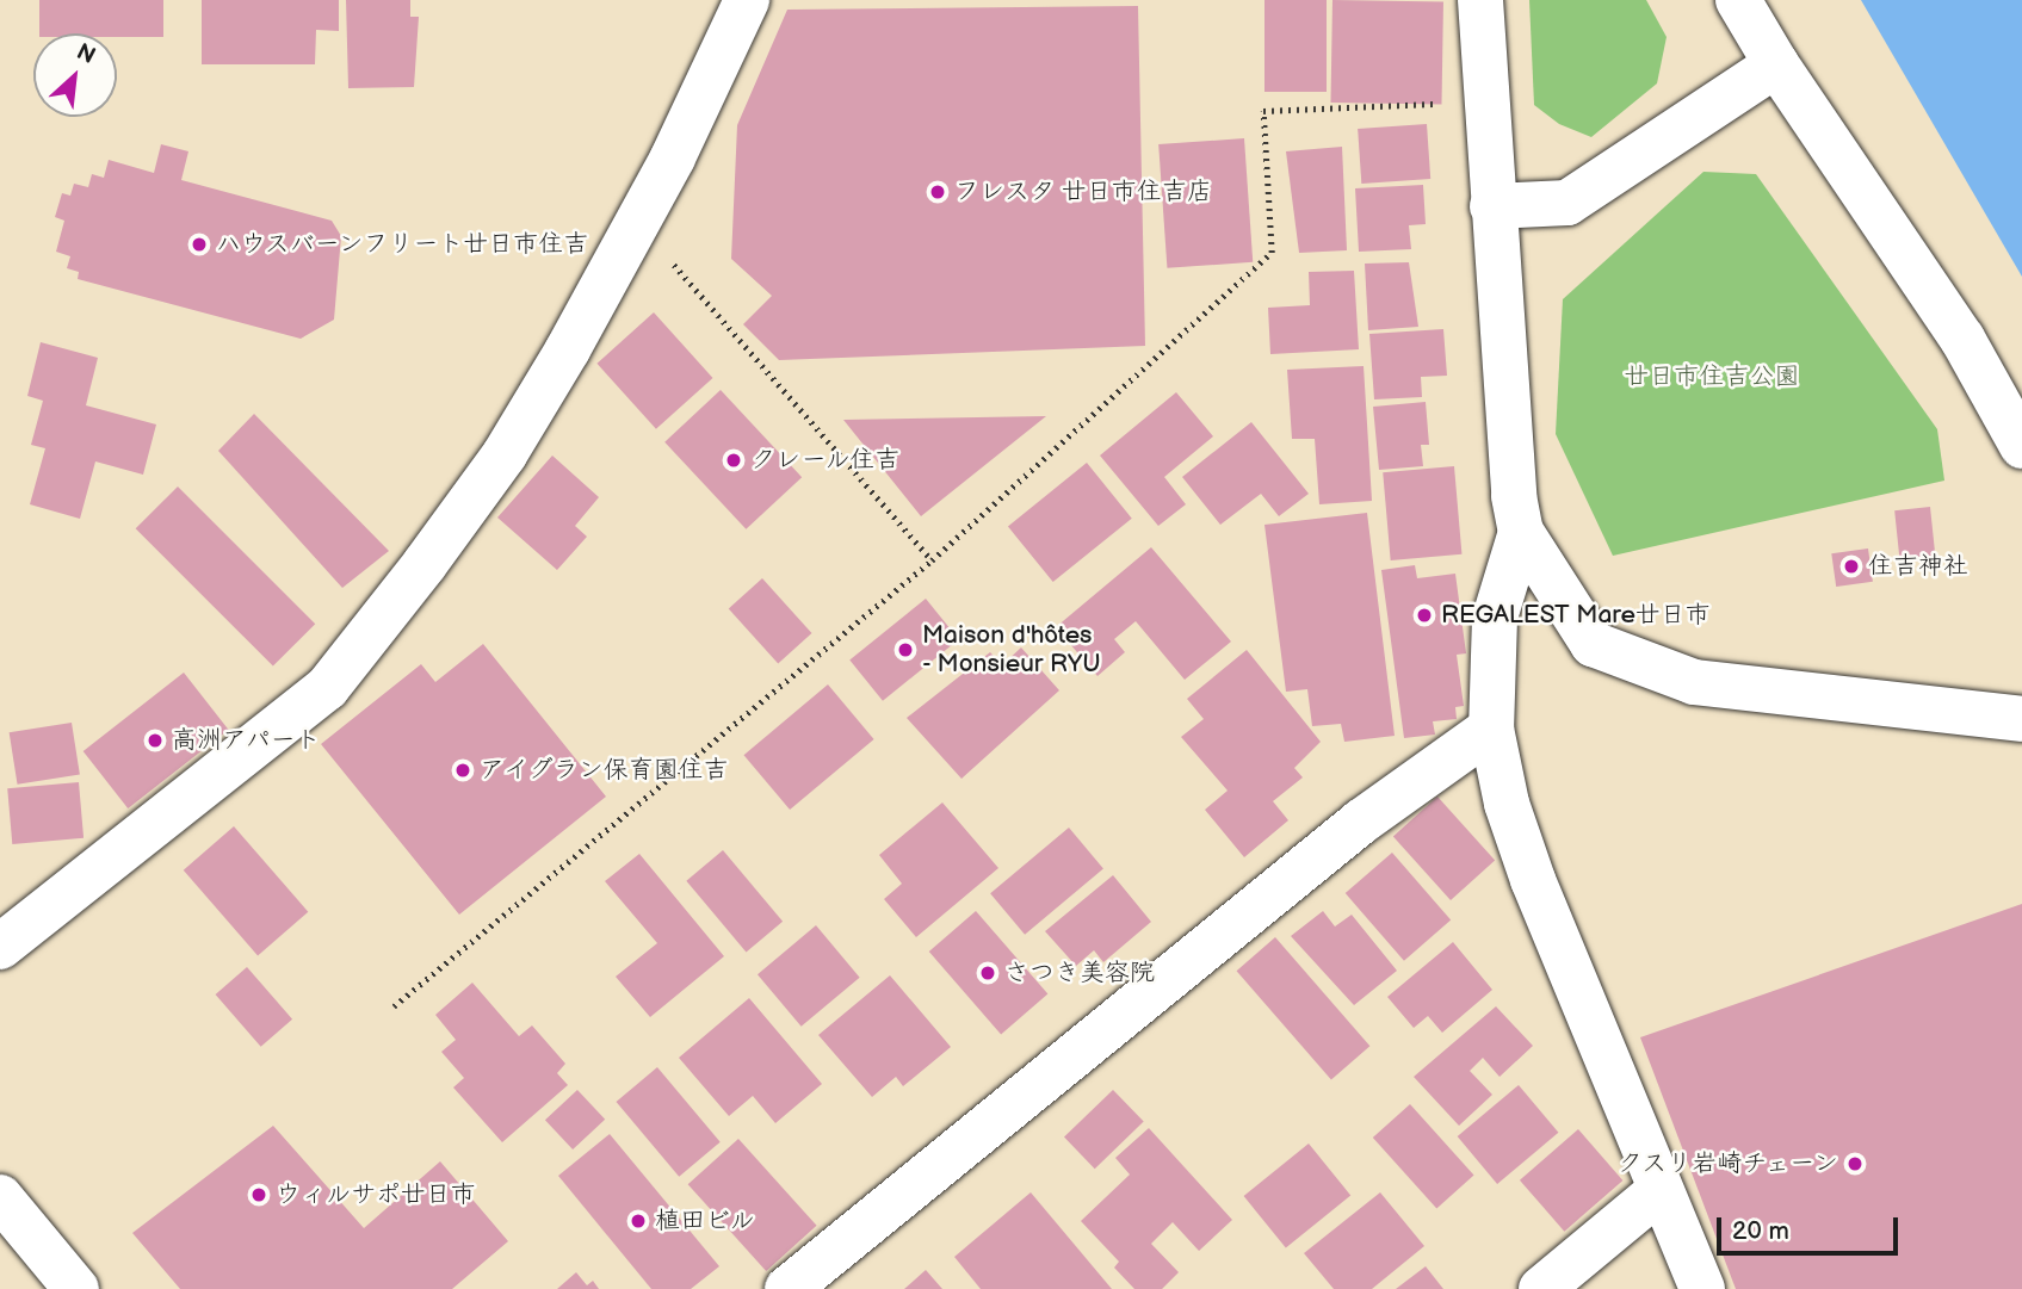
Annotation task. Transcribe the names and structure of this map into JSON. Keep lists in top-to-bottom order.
{
  "parks": ["廿日市住吉公園"],
  "places": [
    "フレスタ 廿日市住吉店",
    "ハウスバーンフリート廿日市住吉",
    "クレール住吉",
    "住吉神社",
    "REGALEST Mare廿日市",
    "Maison d'hôtes - Monsieur RYU",
    "高洲アパート",
    "アイグラン保育園住吉",
    "さつき美容院",
    "クスリ岩崎チェーン",
    "ウィルサポ廿日市",
    "植田ビル"
  ],
  "scale_bar": "20 m",
  "north": "top right"
}
